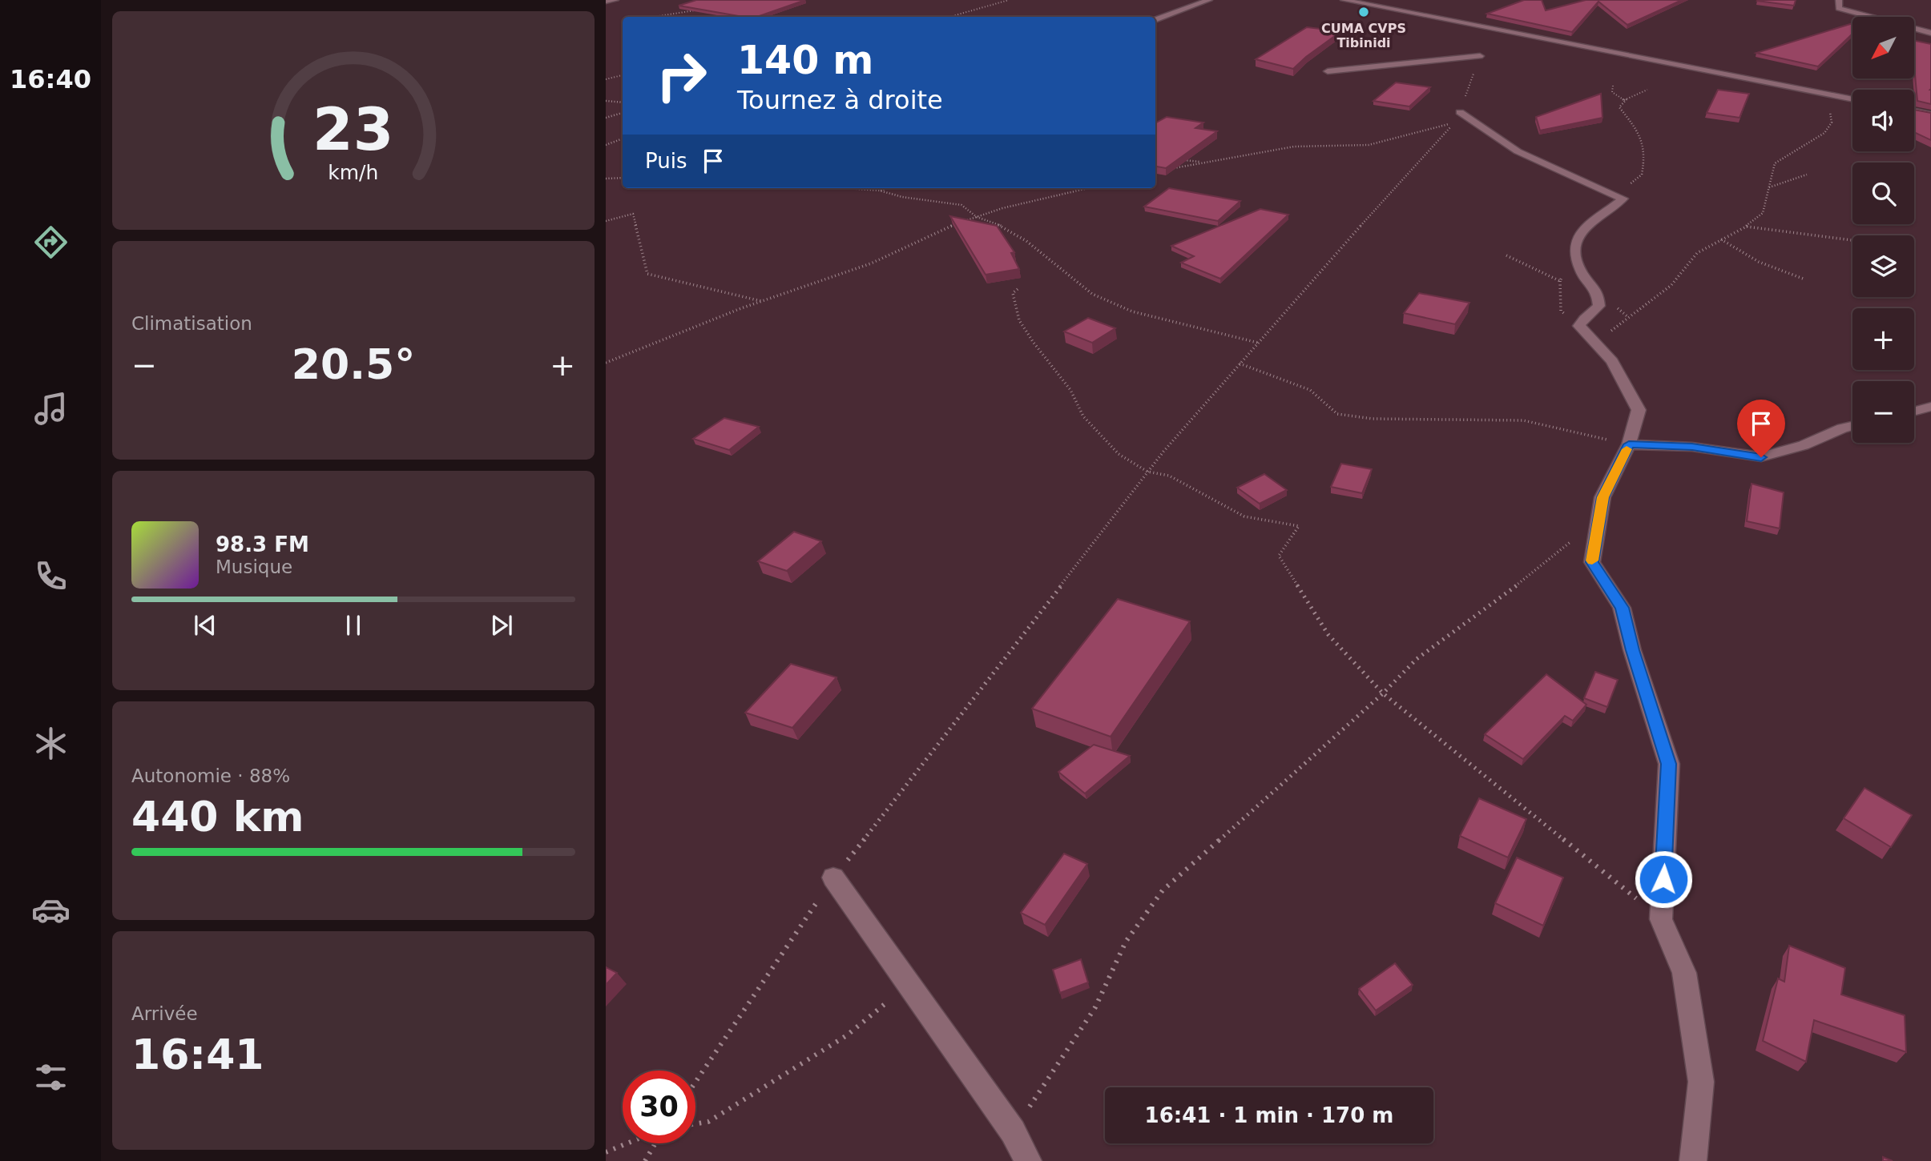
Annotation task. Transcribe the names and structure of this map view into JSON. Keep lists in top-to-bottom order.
{
  "places": ["CUMA CVPS Tibinidi"],
  "north": "bottom left",
  "page": {
    "tabs": "16:40",
    "map_buttons": ["+", "−"],
    "turn": ["140 m", "Tournez à droite"],
    "then": "Puis",
    "tile": [
      "Climatisation",
      ["Autonomie · 88%", "440 km"],
      ["Arrivée", "16:41"]
    ],
    "heat": ["−", "20.5°", "+"],
    "song": ["98.3 FM", "Musique"],
    "limit": "30",
    "trip": "16:41 · 1 min · 170 m",
    "gauge": ["23", "km/h"]
  }
}
